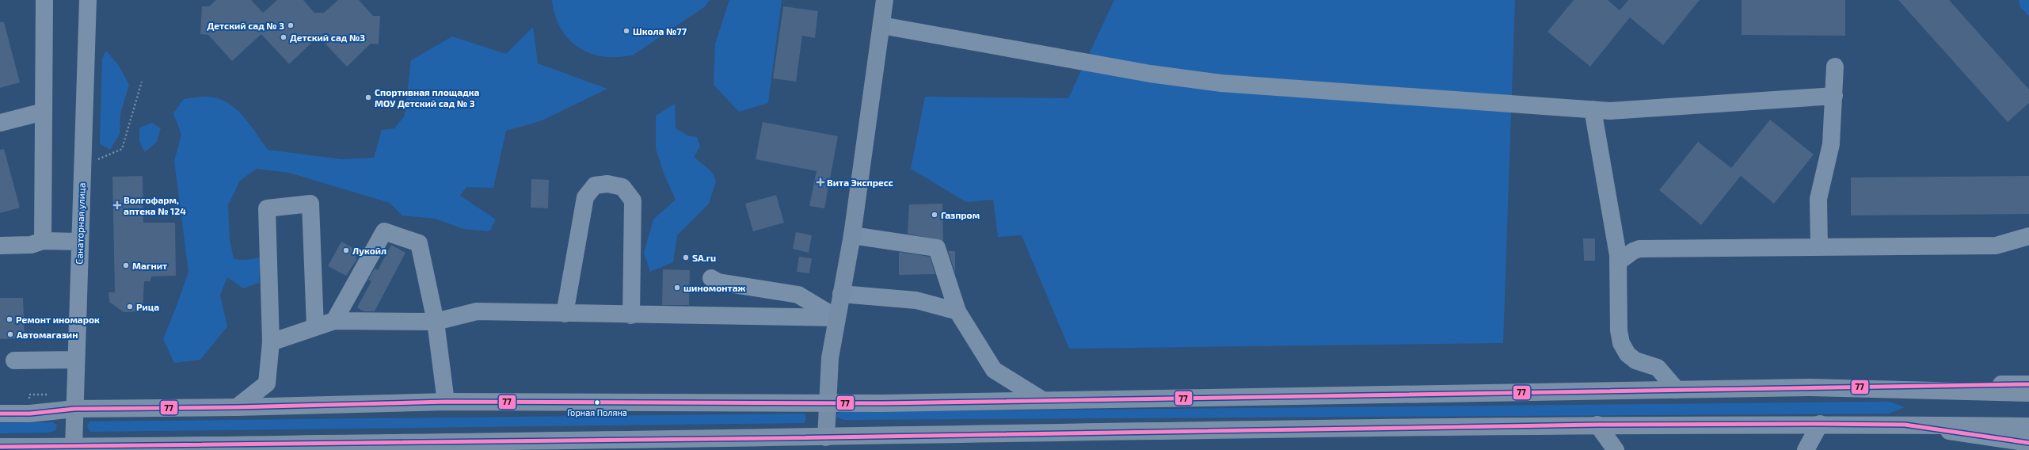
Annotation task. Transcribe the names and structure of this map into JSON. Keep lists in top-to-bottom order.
{
  "streets": {
    "street": ["Санаторная улица"]
  },
  "places": {
    "other": [
      "Детский сад № 3",
      "Школа №77",
      "Детский сад №3",
      "Спортивная площадка МОУ Детский сад № 3",
      "Газпром",
      "Лукойл",
      "SA.ru",
      "Магнит",
      "шиномонтаж",
      "Рица",
      "Ремонт иномарок",
      "Автомагазин",
      "Горная Поляна"
    ],
    "health": ["Вита Экспресс", "Волгофарм, аптека № 124"]
  },
  "lines": ["transit line 77"]
}
